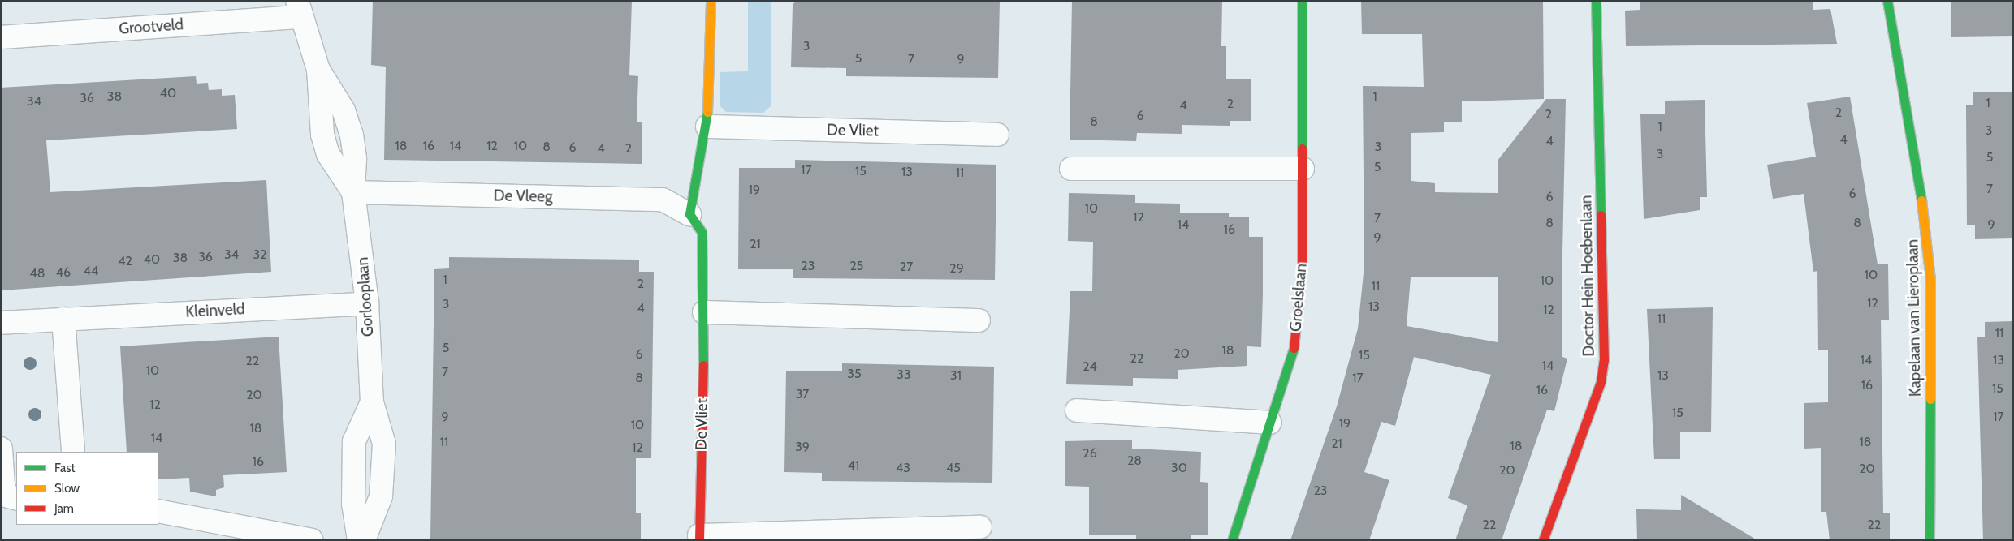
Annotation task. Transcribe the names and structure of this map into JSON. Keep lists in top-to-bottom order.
{
  "streets": {
    "street": [
      "Grootveld",
      "De Vliet",
      "De Vleeg",
      "Doctor Hein Hoebenlaan",
      "Gorlooplaan",
      "Groelslaan",
      "Kleinveld",
      "Kapelaan van Lieroplaan"
    ]
  },
  "crossings": [
    ["Grootveld", "Gorlooplaan"],
    ["De Vliet", "De Vleeg"],
    ["De Vleeg", "Gorlooplaan"],
    ["Gorlooplaan", "Kleinveld"]
  ],
  "house_numbers": [
    "3",
    "5",
    "7",
    "9",
    "40",
    "38",
    "1",
    "36",
    "34",
    "1",
    "2",
    "4",
    "2",
    "2",
    "6",
    "8",
    "1",
    "3",
    "4",
    "4",
    "18",
    "16",
    "14",
    "12",
    "10",
    "8",
    "3",
    "6",
    "4",
    "2",
    "3",
    "5",
    "5",
    "17",
    "15",
    "13",
    "11",
    "7",
    "19",
    "6",
    "6",
    "10",
    "12",
    "7",
    "8",
    "8",
    "14",
    "9",
    "16",
    "9",
    "21",
    "34",
    "32",
    "36",
    "38",
    "40",
    "42",
    "23",
    "25",
    "27",
    "29",
    "44",
    "46",
    "48",
    "10",
    "1",
    "10",
    "2",
    "11",
    "12",
    "3",
    "13",
    "4",
    "12",
    "11",
    "11",
    "5",
    "18",
    "20",
    "6",
    "15",
    "22",
    "14",
    "13",
    "22",
    "14",
    "24",
    "10",
    "7",
    "35",
    "33",
    "31",
    "13",
    "8",
    "17",
    "16",
    "15",
    "16",
    "37",
    "20",
    "12",
    "15",
    "9",
    "17",
    "19",
    "10",
    "18",
    "14",
    "11",
    "18",
    "21",
    "18",
    "39",
    "12",
    "26",
    "28",
    "16",
    "41",
    "43",
    "45",
    "30",
    "20",
    "20",
    "23",
    "22",
    "22"
  ],
  "legend": ["Fast", "Slow", "Jam"]
}
